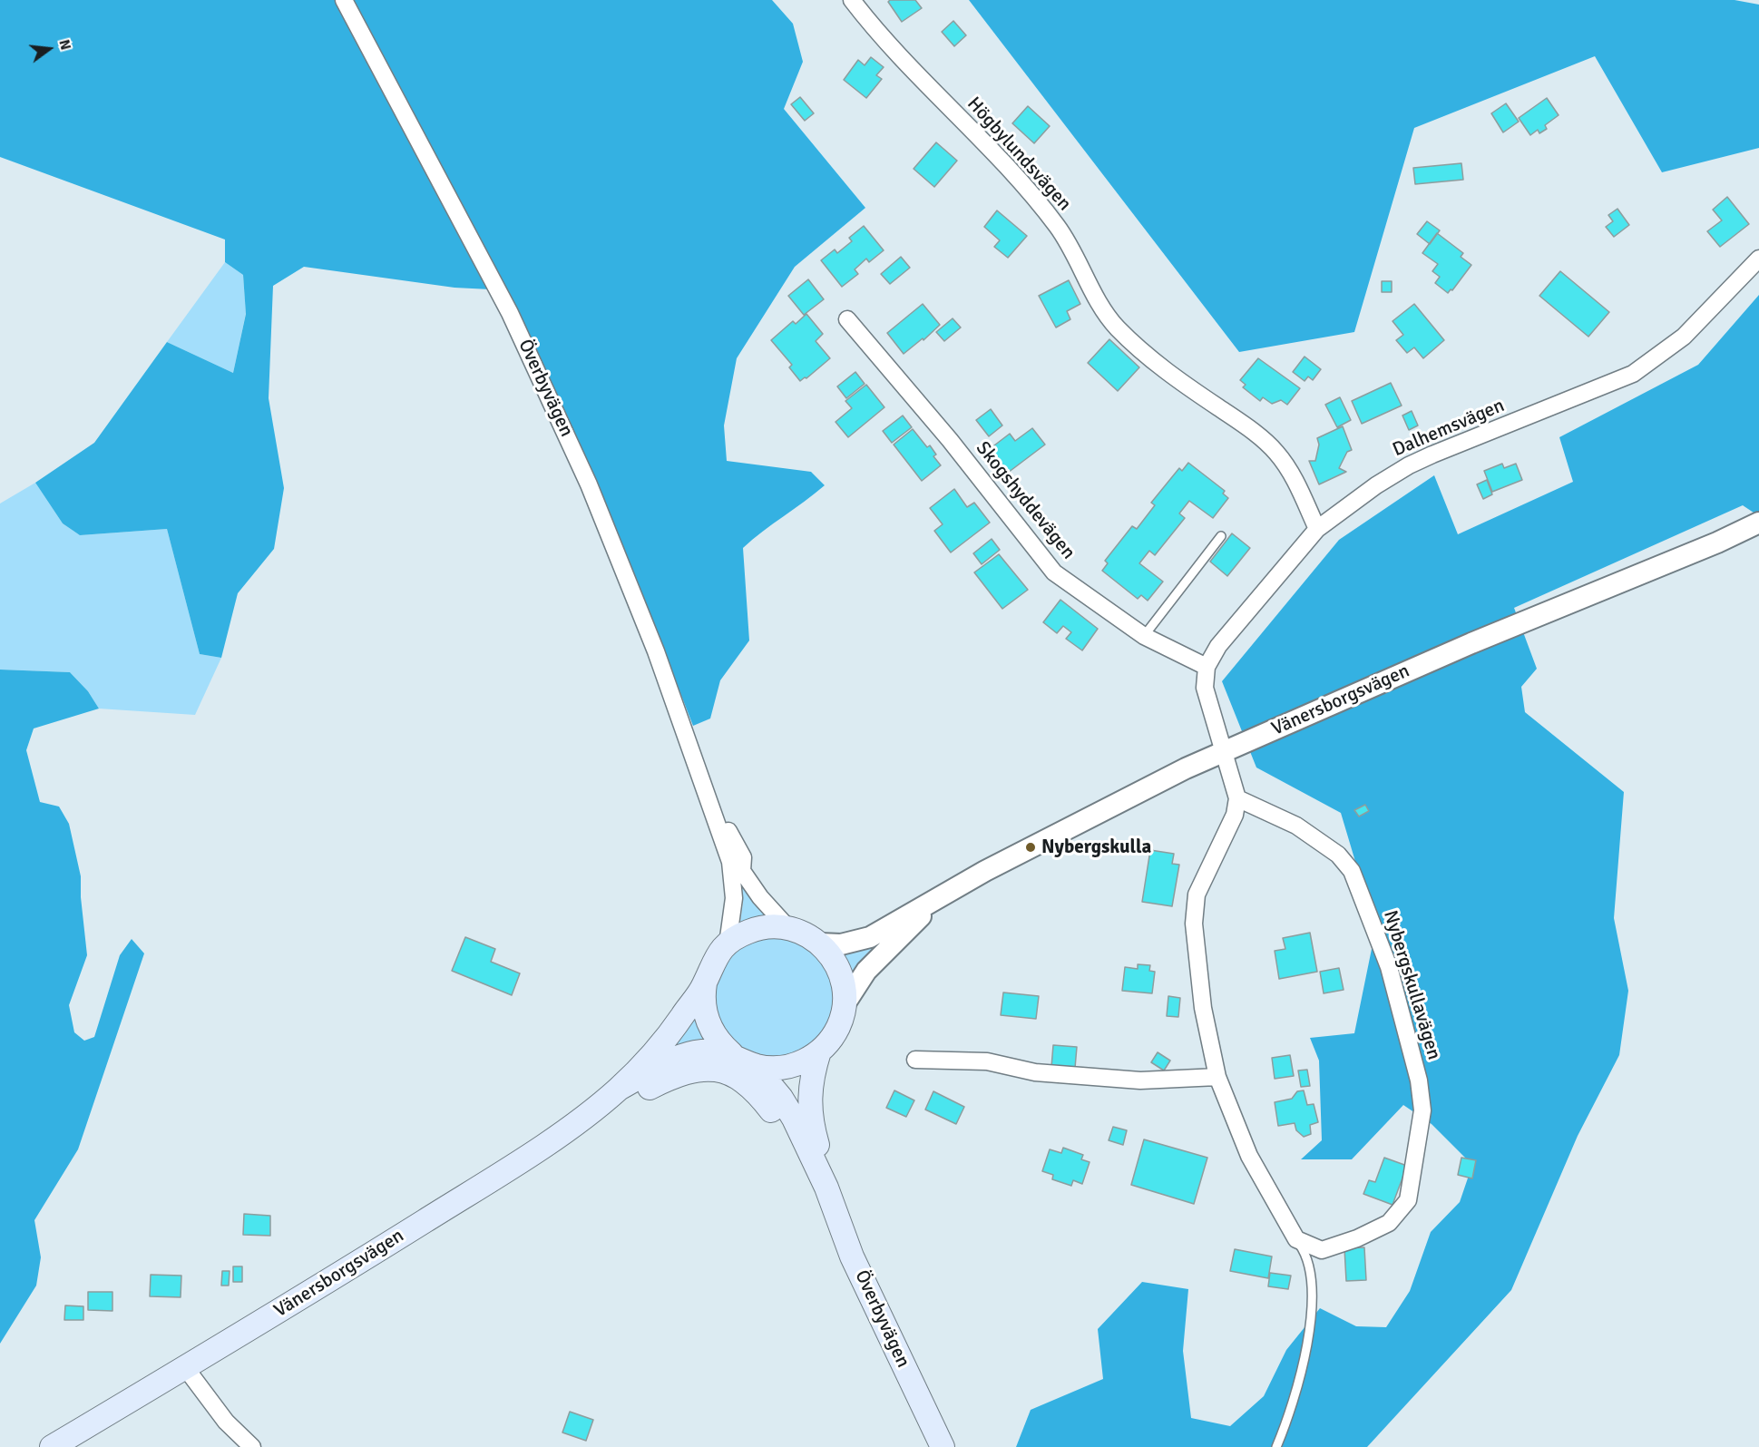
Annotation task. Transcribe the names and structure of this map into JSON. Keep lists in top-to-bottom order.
{
  "streets": {
    "main road": ["Överbyvägen", "Vänersborgsvägen"],
    "street": [
      "Högbylundsvägen",
      "Dalhemsvägen",
      "Skogshyddevägen",
      "Nybergskullavägen"
    ]
  },
  "crossings": [
    ["Högbylundsvägen", "Dalhemsvägen"],
    ["Överbyvägen", "Vänersborgsvägen"],
    ["Dalhemsvägen", "Skogshyddevägen"]
  ],
  "places": ["Nybergskulla"],
  "north": "right"
}
